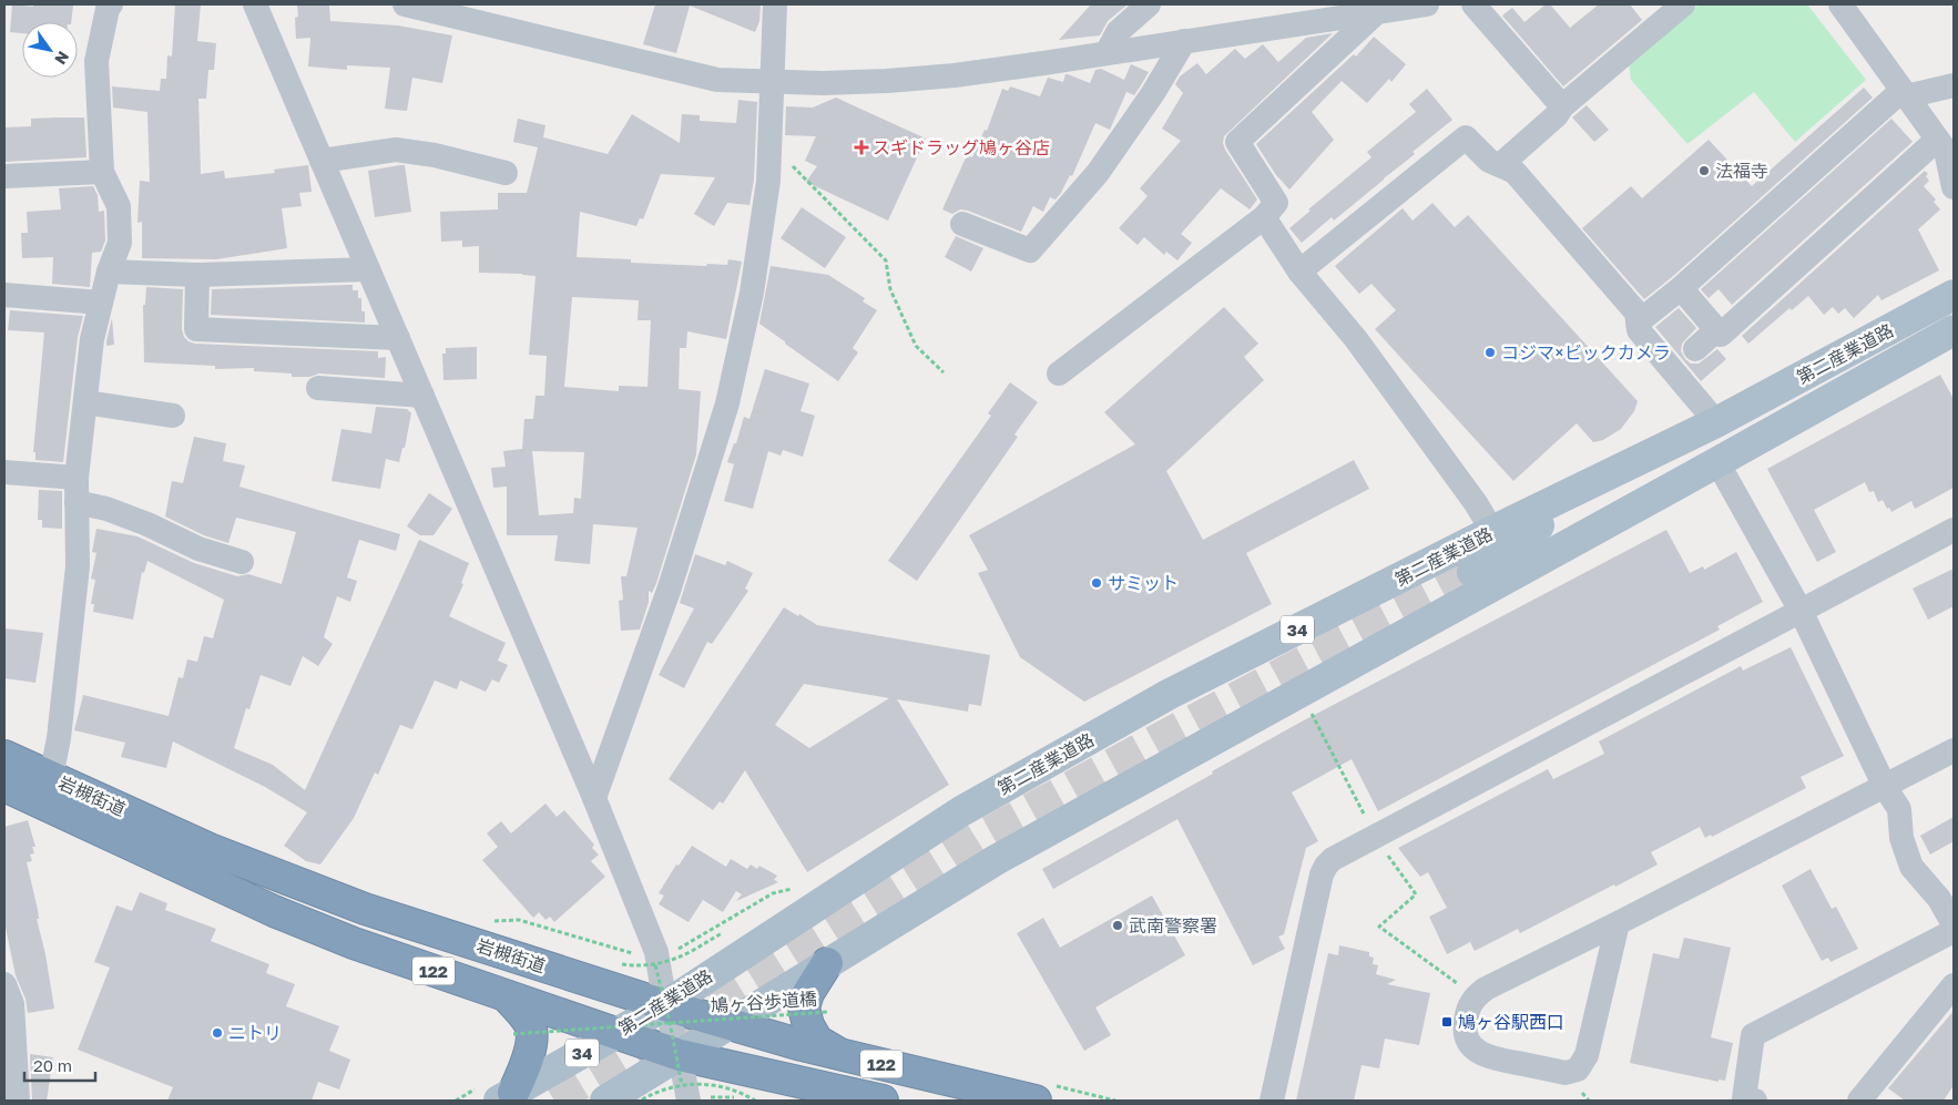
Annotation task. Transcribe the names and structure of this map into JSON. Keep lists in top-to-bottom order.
{
  "streets": {
    "highway": ["岩槻街道", "122"],
    "main road": ["第二産業道路", "34"],
    "path": ["鳩ヶ谷歩道橋"]
  },
  "crossings": [
    ["第二産業道路", "岩槻街道"],
    ["第二産業道路", "鳩ヶ谷歩道橋"],
    ["岩槻街道", "鳩ヶ谷歩道橋"]
  ],
  "places": {
    "health": ["スギドラッグ鳩ヶ谷店"],
    "other": [
      "法福寺",
      "コジマ×ビックカメラ",
      "サミット",
      "武南警察署",
      "ニトリ"
    ],
    "transit": ["鳩ヶ谷駅西口"]
  },
  "scale_bar": "20 m",
  "north": "bottom right"
}
